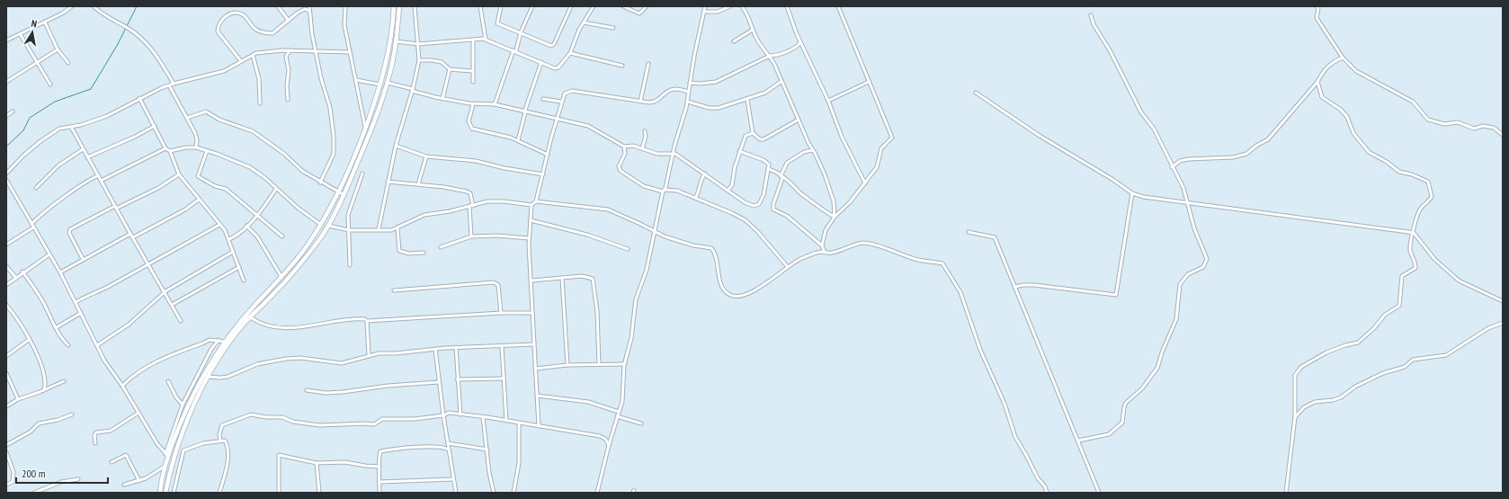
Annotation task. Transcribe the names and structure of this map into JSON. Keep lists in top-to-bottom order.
{
  "scale_bar": "200 m",
  "north": "top"
}
